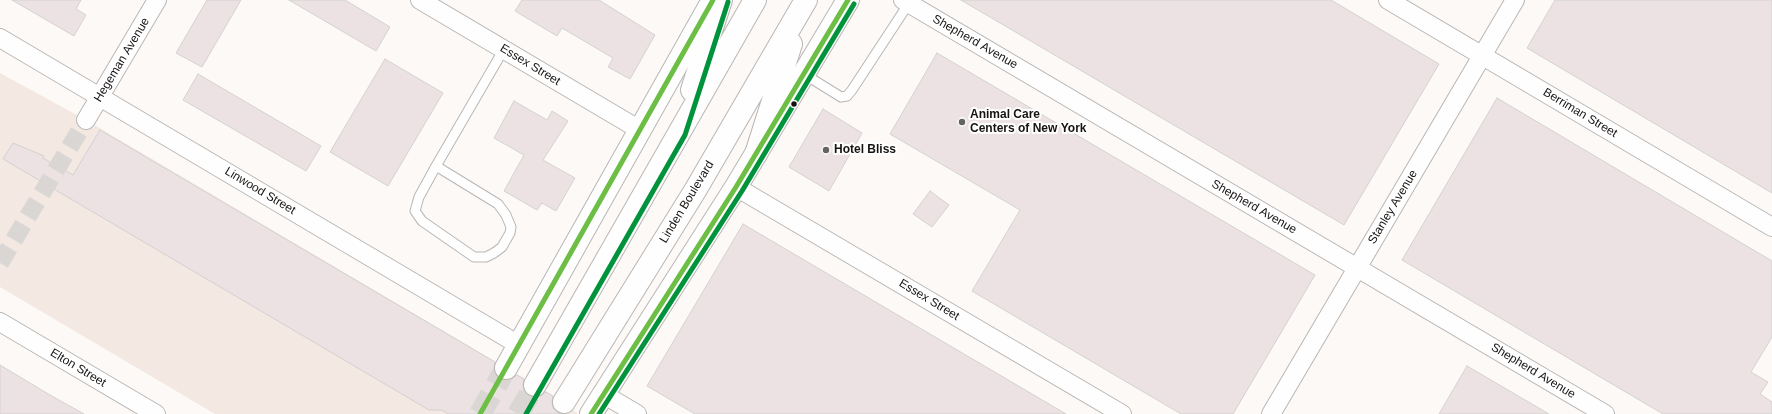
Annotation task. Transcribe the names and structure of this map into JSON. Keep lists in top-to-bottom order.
{
  "streets": {
    "main road": ["Linden Boulevard"],
    "street": [
      "Shepherd Avenue",
      "Hegeman Avenue",
      "Essex Street",
      "Berriman Street",
      "Linwood Street",
      "Stanley Avenue",
      "Elton Street"
    ]
  },
  "crossings": [
    ["Shepherd Avenue", "Stanley Avenue"],
    ["Hegeman Avenue", "Linwood Street"],
    ["Berriman Street", "Stanley Avenue"]
  ],
  "places": ["Animal Care Centers of New York", "Hotel Bliss"]
}
